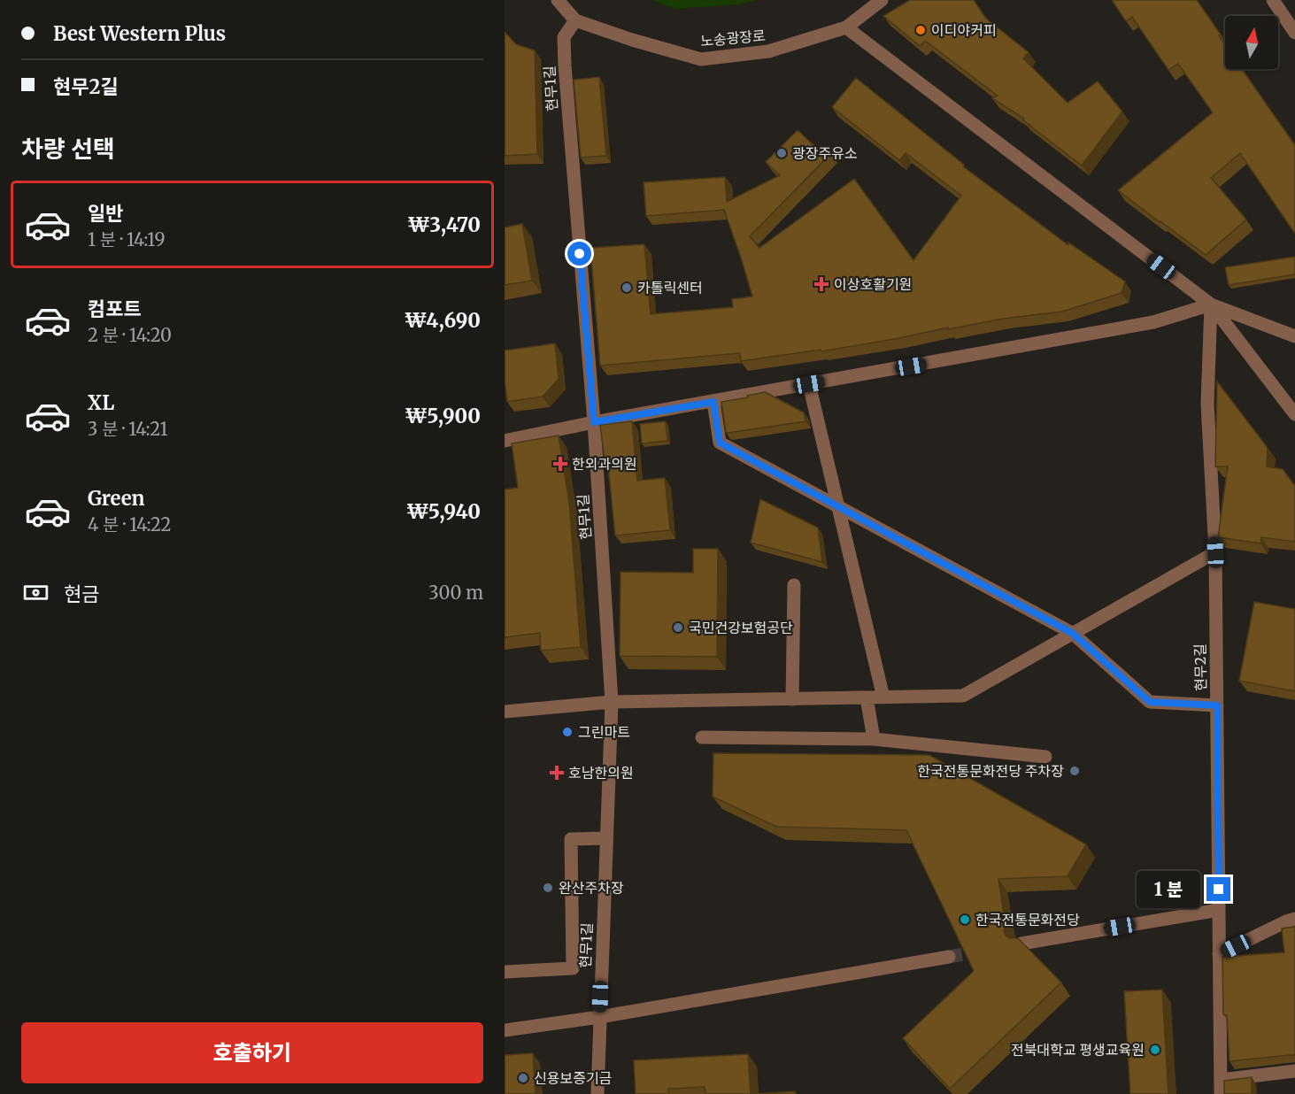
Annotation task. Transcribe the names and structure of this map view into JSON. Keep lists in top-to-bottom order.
{
  "streets": {
    "street": ["노송광장로", "현무1길", "현무2길"]
  },
  "crossings": [
    ["노송광장로", "현무1길"]
  ],
  "places": {
    "other": [
      "이디야커피",
      "광장주유소",
      "카톨릭센터",
      "국민건강보험공단",
      "그린마트",
      "한국전통문화전당 주차장",
      "완산주차장",
      "한국전통문화전당",
      "전북대학교 평생교육원",
      "신용보증기금"
    ],
    "health": ["이상호활기원", "한외과의원", "호남한의원"]
  },
  "north": "top",
  "page": {
    "banner": ["Best Western Plus", "현무2길"],
    "heading": "차량 선택",
    "list": [
      {
        "name": "일반",
        "note": "1 분 · 14:19",
        "value": "₩3,470"
      },
      {
        "name": "컴포트",
        "note": "2 분 · 14:20",
        "value": "₩4,690"
      },
      {
        "name": "XL",
        "note": "3 분 · 14:21",
        "value": "₩5,900"
      },
      {
        "name": "Green",
        "note": "4 분 · 14:22",
        "value": "₩5,940"
      }
    ],
    "pay": ["현금", "300 m"],
    "bubble": "1 분",
    "buttons": "호출하기"
  }
}
